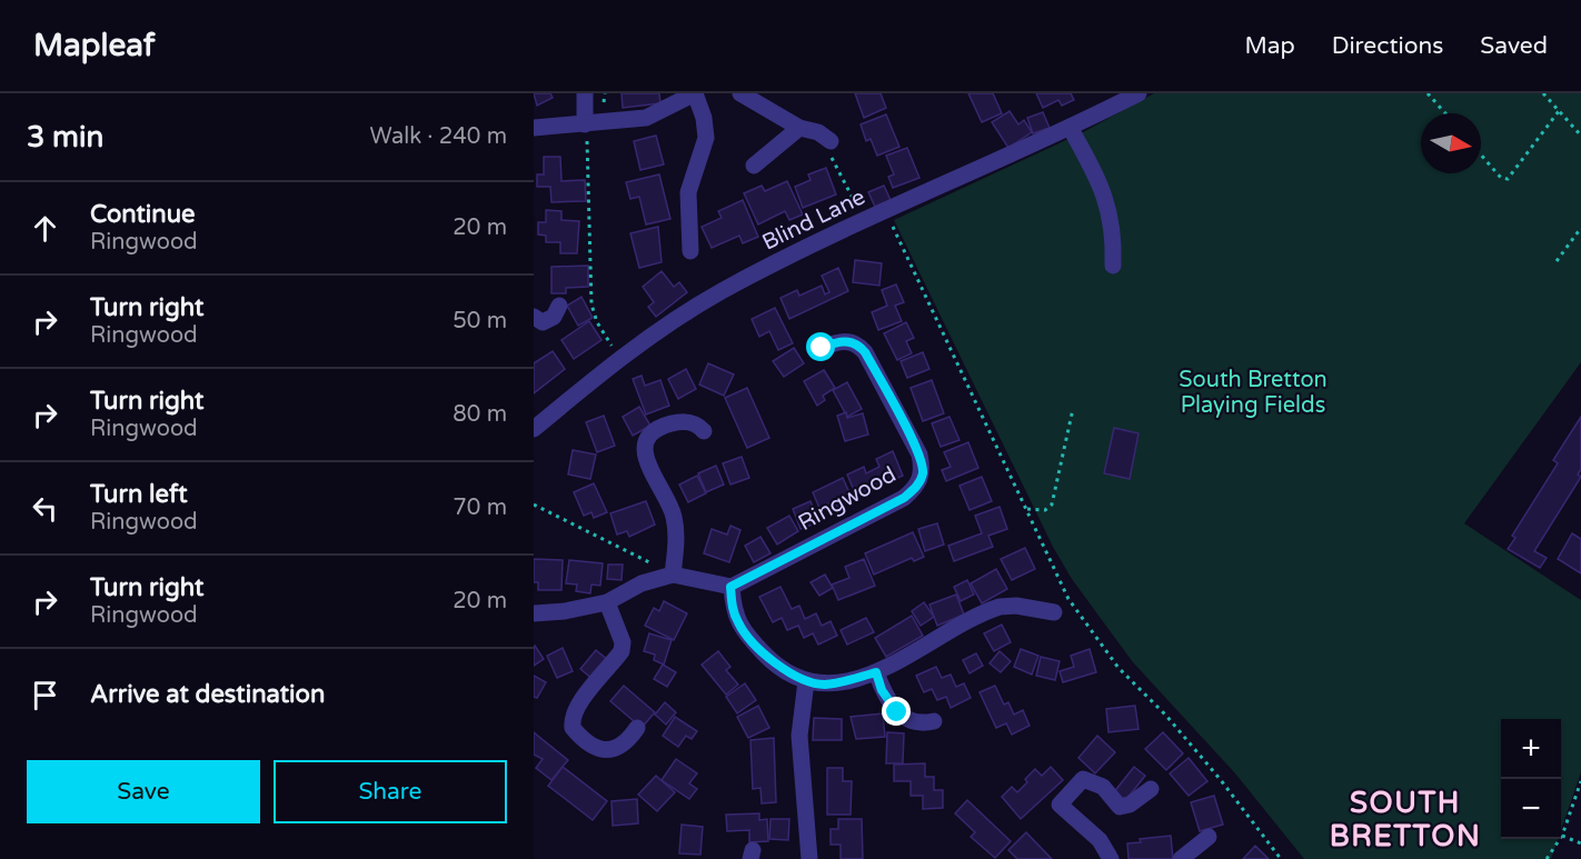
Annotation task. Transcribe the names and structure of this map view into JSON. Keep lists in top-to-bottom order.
{
  "streets": {
    "street": ["Blind Lane", "Ringwood"]
  },
  "districts": ["SOUTH BRETTON"],
  "parks": ["South Bretton Playing Fields"],
  "north": "right",
  "page": {
    "header": "Mapleaf",
    "nav": ["Map", "Directions", "Saved"],
    "heading": ["3 min", "Walk · 240 m"],
    "list": [
      ["Continue", "Ringwood", "20 m"],
      ["Turn right", "Ringwood", "50 m"],
      ["Turn right", "Ringwood", "80 m"],
      ["Turn left", "Ringwood", "70 m"],
      ["Turn right", "Ringwood", "20 m"],
      "Arrive at destination"
    ],
    "map_buttons": ["+", "−"],
    "buttons": ["Save", "Share"]
  }
}
